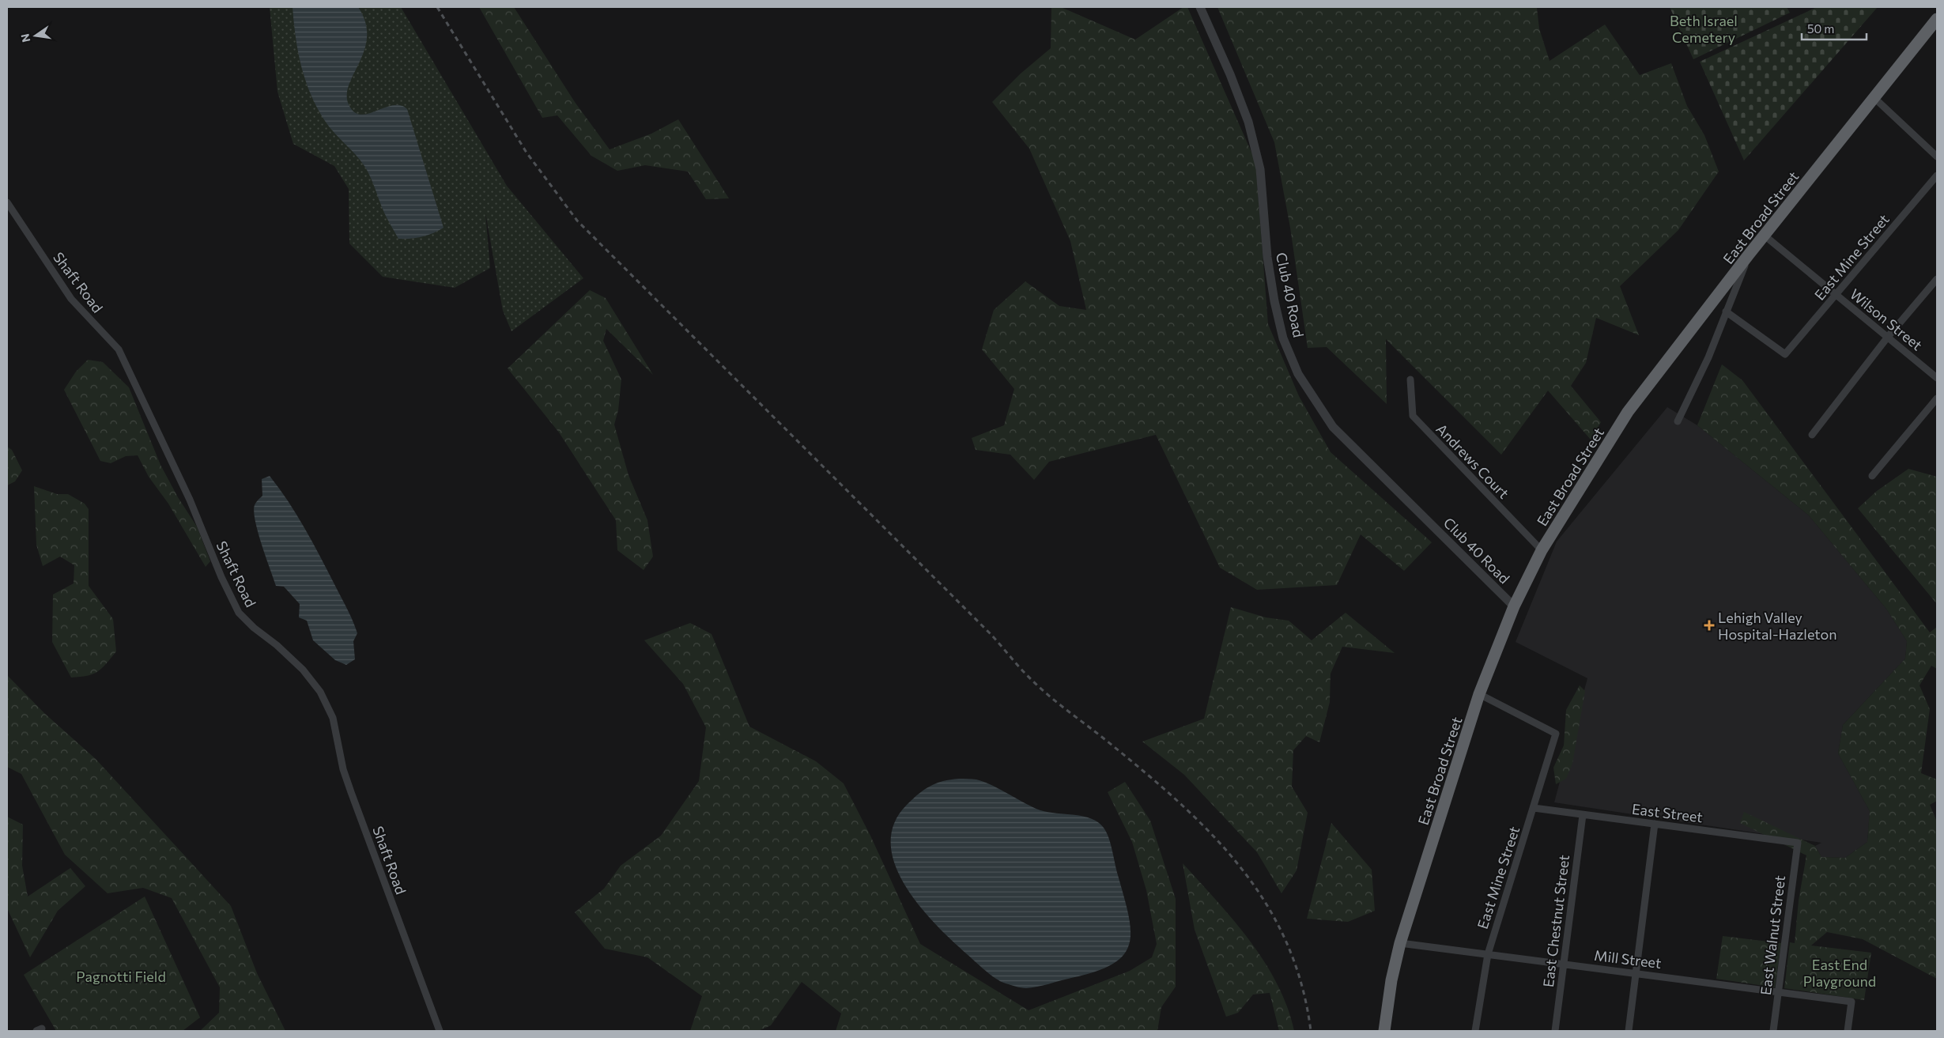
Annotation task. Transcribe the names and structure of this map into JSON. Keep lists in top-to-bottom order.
{
  "streets": {
    "highway": ["East Broad Street"],
    "street": [
      "East Mine Street",
      "Shaft Road",
      "Club 40 Road",
      "Wilson Street",
      "Andrews Court",
      "East Street",
      "East Chestnut Street",
      "East Walnut Street",
      "Mill Street"
    ]
  },
  "crossings": [
    ["East Broad Street", "East Mine Street"],
    ["East Broad Street", "Club 40 Road"],
    ["East Broad Street", "Wilson Street"],
    ["East Broad Street", "Andrews Court"],
    ["East Broad Street", "Mill Street"],
    ["East Mine Street", "Wilson Street"],
    ["East Mine Street", "East Street"],
    ["East Mine Street", "Mill Street"],
    ["East Street", "East Chestnut Street"],
    ["East Street", "East Walnut Street"],
    ["East Chestnut Street", "Mill Street"],
    ["East Walnut Street", "Mill Street"]
  ],
  "parks": ["Beth Israel Cemetery", "East End Playground", "Pagnotti Field"],
  "places": {
    "health": ["Lehigh Valley Hospital-Hazleton"]
  },
  "scale_bar": "50 m",
  "north": "left"
}
